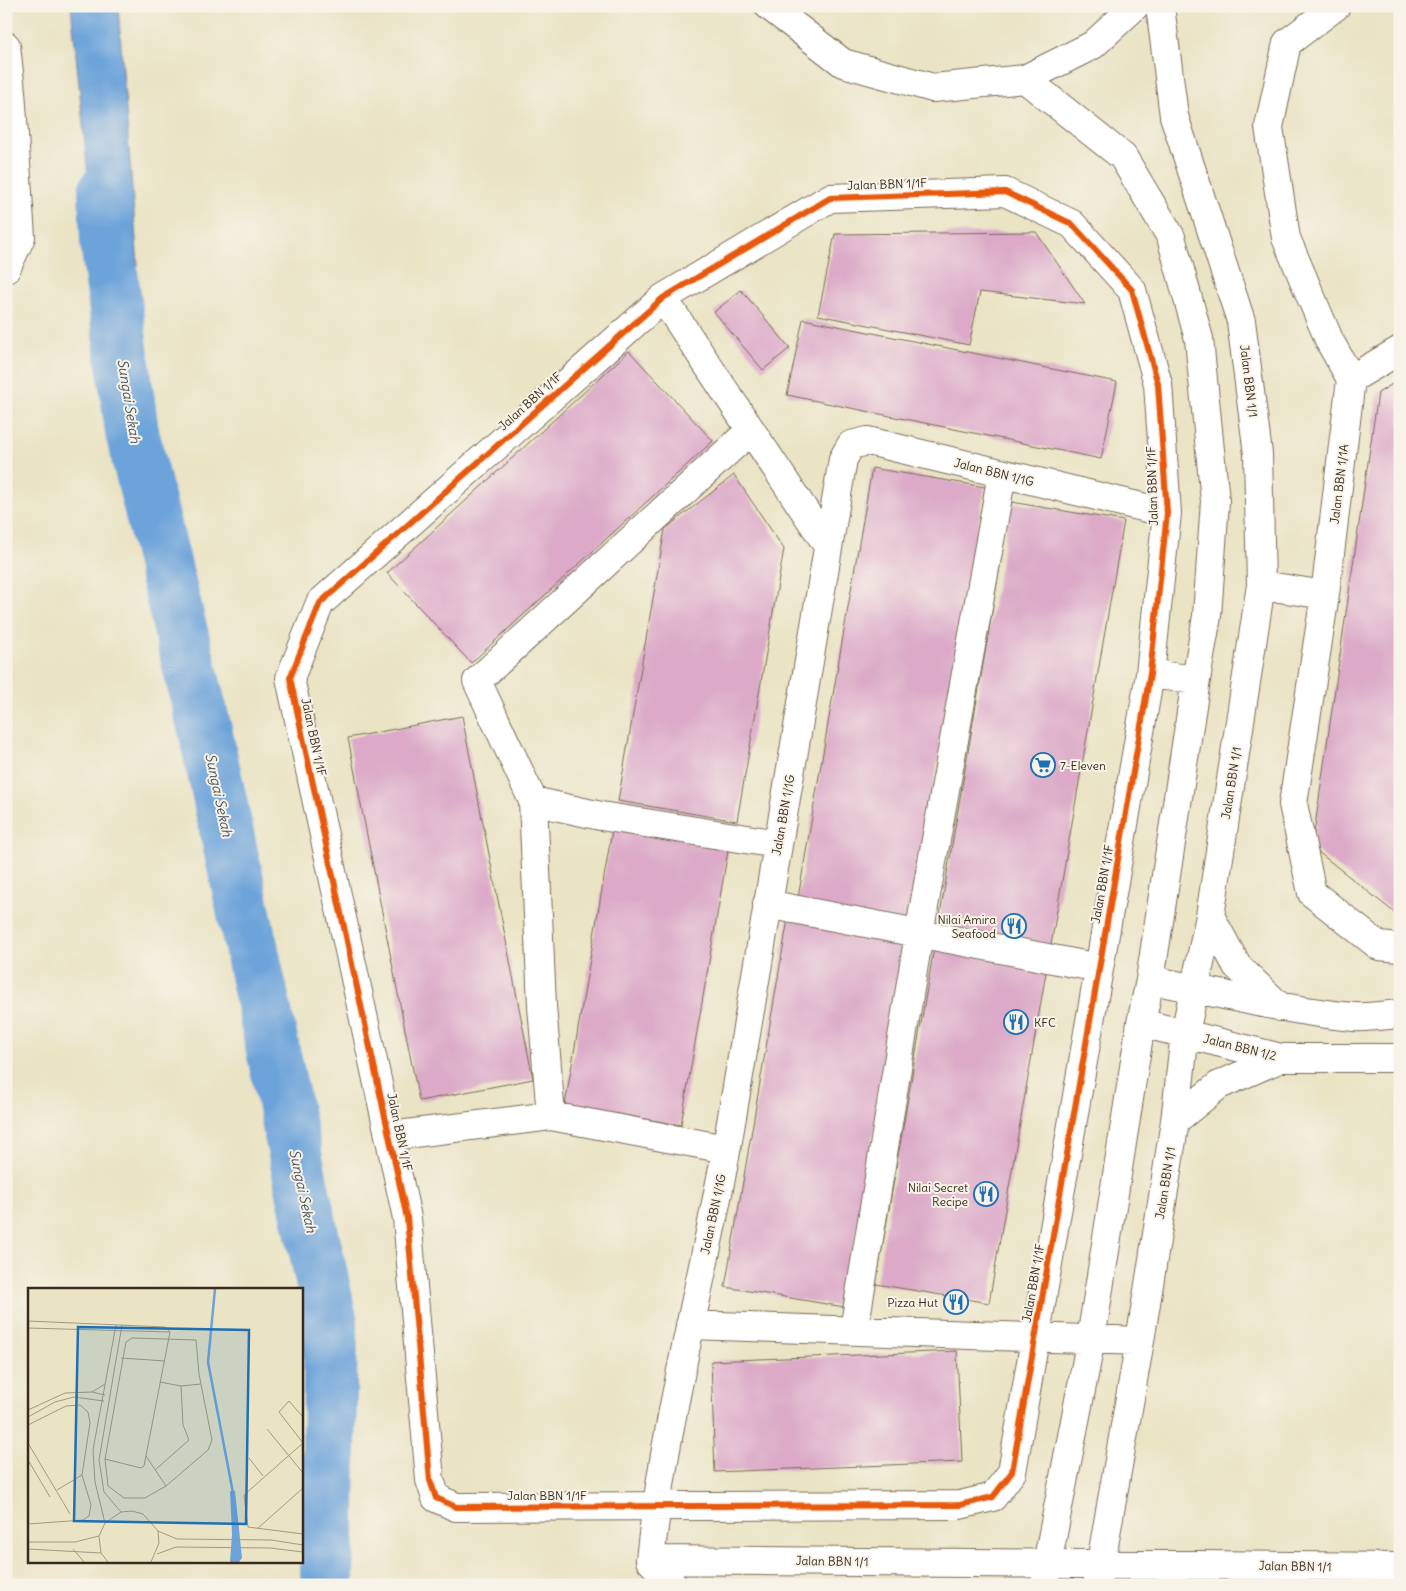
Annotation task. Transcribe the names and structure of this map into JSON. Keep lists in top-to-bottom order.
{
  "streets": {
    "street": [
      "Jalan BBN 1/1F",
      "Jalan BBN 1/1",
      "Jalan BBN 1/1G",
      "Jalan BBN 1/1A",
      "Jalan BBN 1/2"
    ]
  },
  "crossings": [
    ["Jalan BBN 1/1F", "Jalan BBN 1/1G"],
    ["Jalan BBN 1/1", "Jalan BBN 1/1G"],
    ["Jalan BBN 1/1", "Jalan BBN 1/2"]
  ],
  "water": ["Sungai Sekah"],
  "places": {
    "supermarket": ["7-Eleven"],
    "restaurant": [
      "Nilai Amira Seafood",
      "KFC",
      "Nilai Secret Recipe",
      "Pizza Hut"
    ]
  }
}
